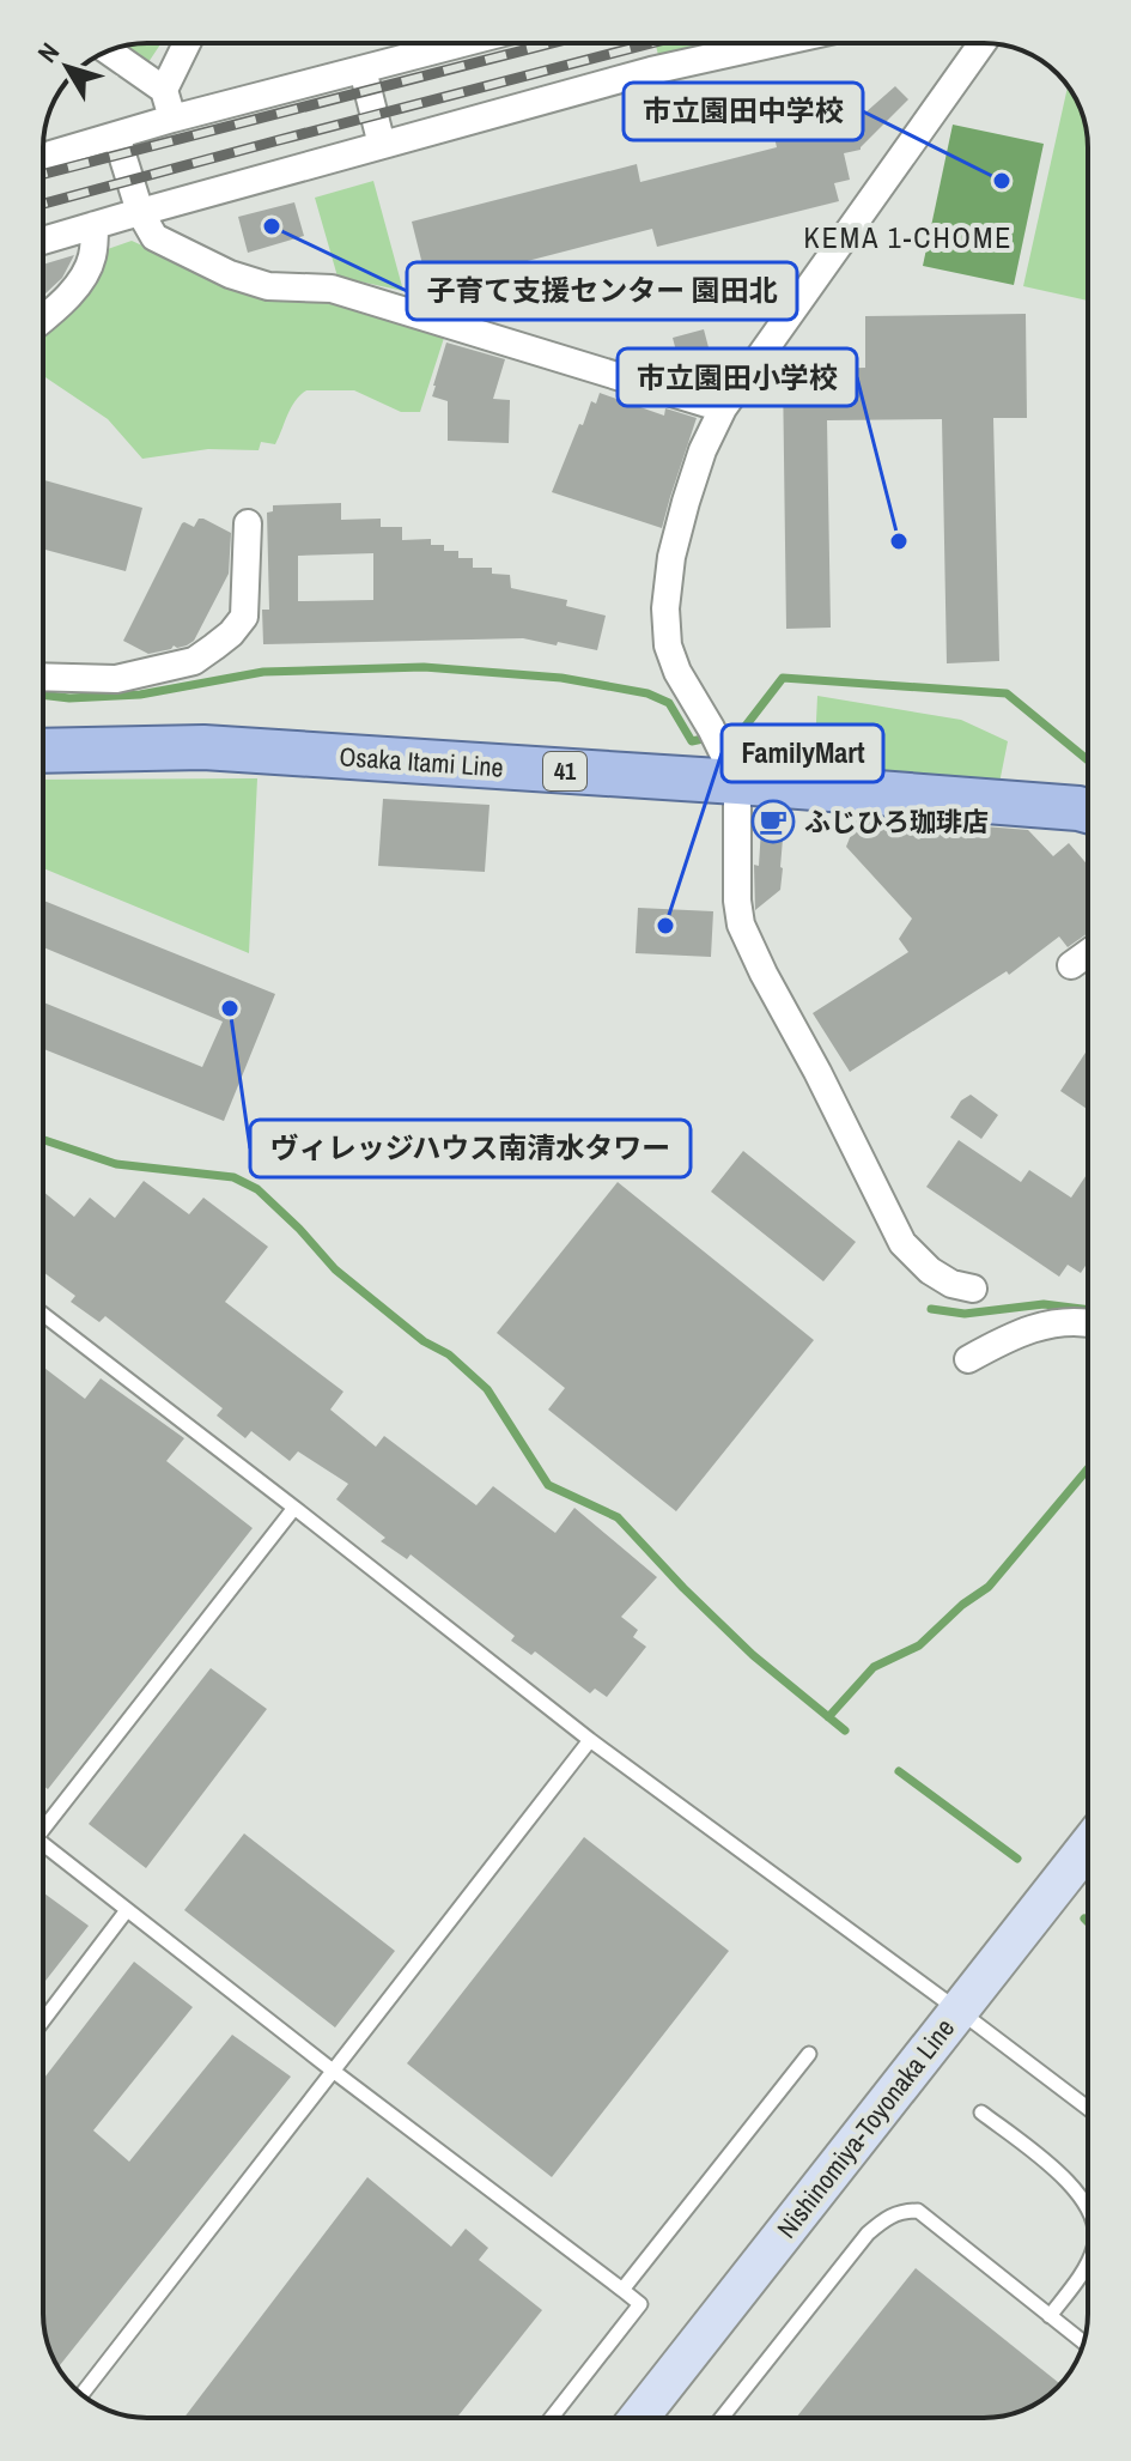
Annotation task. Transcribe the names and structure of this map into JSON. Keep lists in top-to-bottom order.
{
  "streets": {
    "main road": ["Osaka Itami Line", "41", "Nishinomiya-Toyonaka Line"]
  },
  "districts": ["KEMA 1-CHOME"],
  "places": {
    "other": [
      "市立園田中学校",
      "子育て支援センター 園田北",
      "市立園田小学校",
      "FamilyMart",
      "ヴィレッジハウス南清水タワー"
    ],
    "cafe": ["ふじひろ珈琲店"]
  },
  "north": "top left"
}
